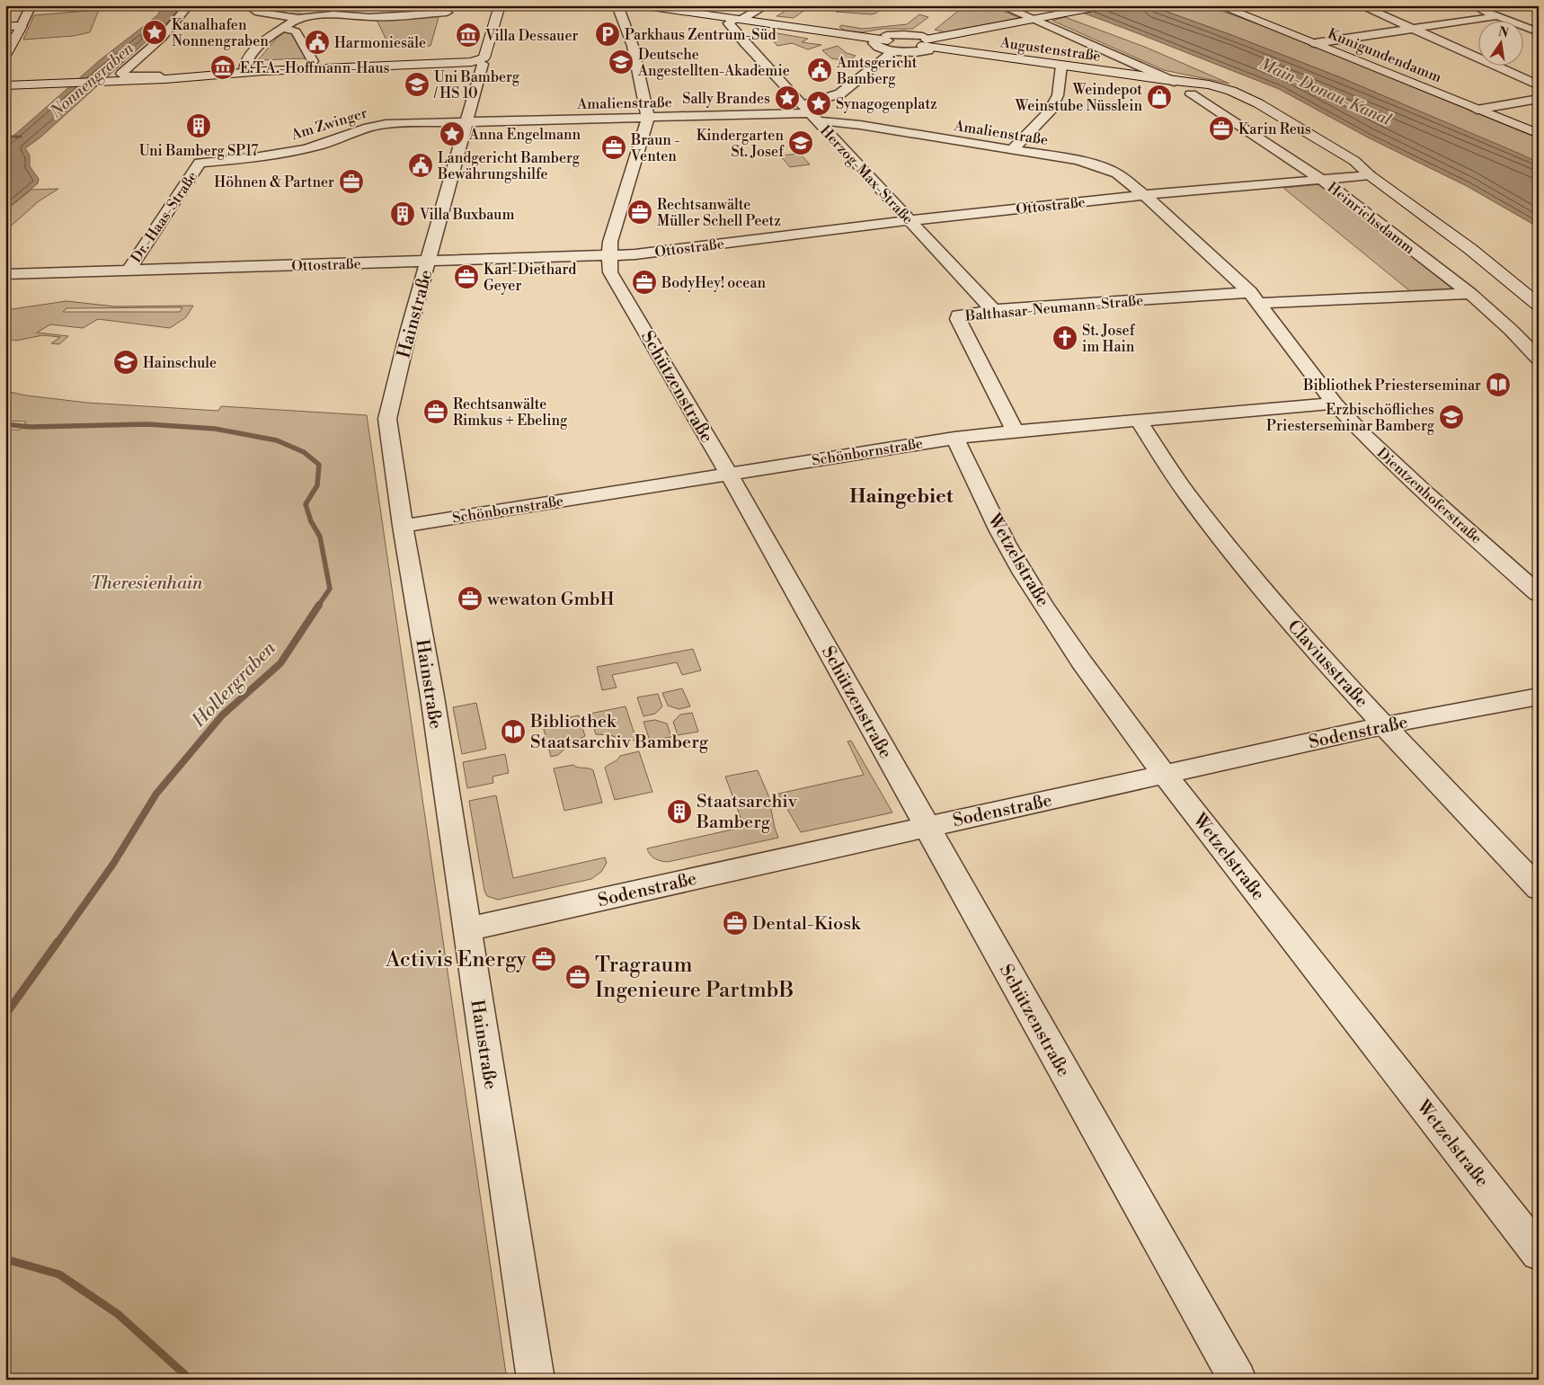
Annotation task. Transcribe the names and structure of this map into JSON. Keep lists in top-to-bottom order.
{
  "streets": {
    "street": [
      "Augustenstraße",
      "Kunigundendamm",
      "Amalienstraße",
      "Am Zwinger",
      "Herzog-Max-Straße",
      "Ottostraße",
      "Dr.-Haas-Straße",
      "Heinrichsdamm",
      "Balthasar-Neumann-Straße",
      "Hainstraße",
      "Schützenstraße",
      "Schönbornstraße",
      "Dientzenhoferstraße",
      "Wetzelstraße",
      "Claviusstraße",
      "Sodenstraße"
    ]
  },
  "crossings": [
    ["Augustenstraße", "Ottostraße"],
    ["Amalienstraße", "Am Zwinger"],
    ["Amalienstraße", "Herzog-Max-Straße"],
    ["Amalienstraße", "Ottostraße"],
    ["Amalienstraße", "Hainstraße"],
    ["Amalienstraße", "Schützenstraße"],
    ["Amalienstraße", "Dientzenhoferstraße"],
    ["Am Zwinger", "Dr.-Haas-Straße"],
    ["Am Zwinger", "Hainstraße"],
    ["Herzog-Max-Straße", "Ottostraße"],
    ["Herzog-Max-Straße", "Balthasar-Neumann-Straße"],
    ["Ottostraße", "Dr.-Haas-Straße"],
    ["Ottostraße", "Heinrichsdamm"],
    ["Ottostraße", "Hainstraße"],
    ["Ottostraße", "Schützenstraße"],
    ["Ottostraße", "Dientzenhoferstraße"],
    ["Heinrichsdamm", "Balthasar-Neumann-Straße"],
    ["Balthasar-Neumann-Straße", "Schönbornstraße"],
    ["Balthasar-Neumann-Straße", "Dientzenhoferstraße"],
    ["Hainstraße", "Schönbornstraße"],
    ["Hainstraße", "Sodenstraße"],
    ["Schützenstraße", "Schönbornstraße"],
    ["Schützenstraße", "Sodenstraße"],
    ["Schönbornstraße", "Dientzenhoferstraße"],
    ["Schönbornstraße", "Wetzelstraße"],
    ["Schönbornstraße", "Claviusstraße"],
    ["Wetzelstraße", "Sodenstraße"],
    ["Claviusstraße", "Sodenstraße"]
  ],
  "districts": ["Haingebiet"],
  "water": ["Nonnengraben", "Main-Donau-Kanal", "Hollergraben"],
  "parks": ["Theresienhain"],
  "places": {
    "place": [
      "Kanalhafen Nonnengraben",
      "Sally Brandes",
      "Synagogenplatz",
      "Anna Engelmann"
    ],
    "parking": ["Parkhaus Zentrum-Süd"],
    "museum": ["Villa Dessauer", "E.T.A.-Hoffmann-Haus"],
    "public building": ["Harmoniesäle", "Amtsgericht Bamberg", "Landgericht Bamberg Bewährungshilfe"],
    "school or university": [
      "Deutsche Angestellten-Akademie",
      "Uni Bamberg / HS 10",
      "Kindergarten St. Josef",
      "Hainschule",
      "Erzbischöfliches Priesterseminar Bamberg"
    ],
    "shop": ["Weindepot Weinstube Nüsslein"],
    "building": ["Uni Bamberg SP17", "Villa Buxbaum", "Staatsarchiv Bamberg"],
    "office": [
      "Karin Reus",
      "Braun - Venten",
      "Höhnen & Partner",
      "Rechtsanwälte Müller Schell Peetz",
      "Karl-Diethard Geyer",
      "BodyHey! ocean",
      "Rechtsanwälte Rimkus + Ebeling",
      "wewaton GmbH",
      "Dental-Kiosk",
      "Activis Energy",
      "Tragraum Ingenieure PartmbB"
    ],
    "church": ["St. Josef im Hain"],
    "library": ["Bibliothek Priesterseminar", "Bibliothek Staatsarchiv Bamberg"]
  },
  "north": "top"
}
